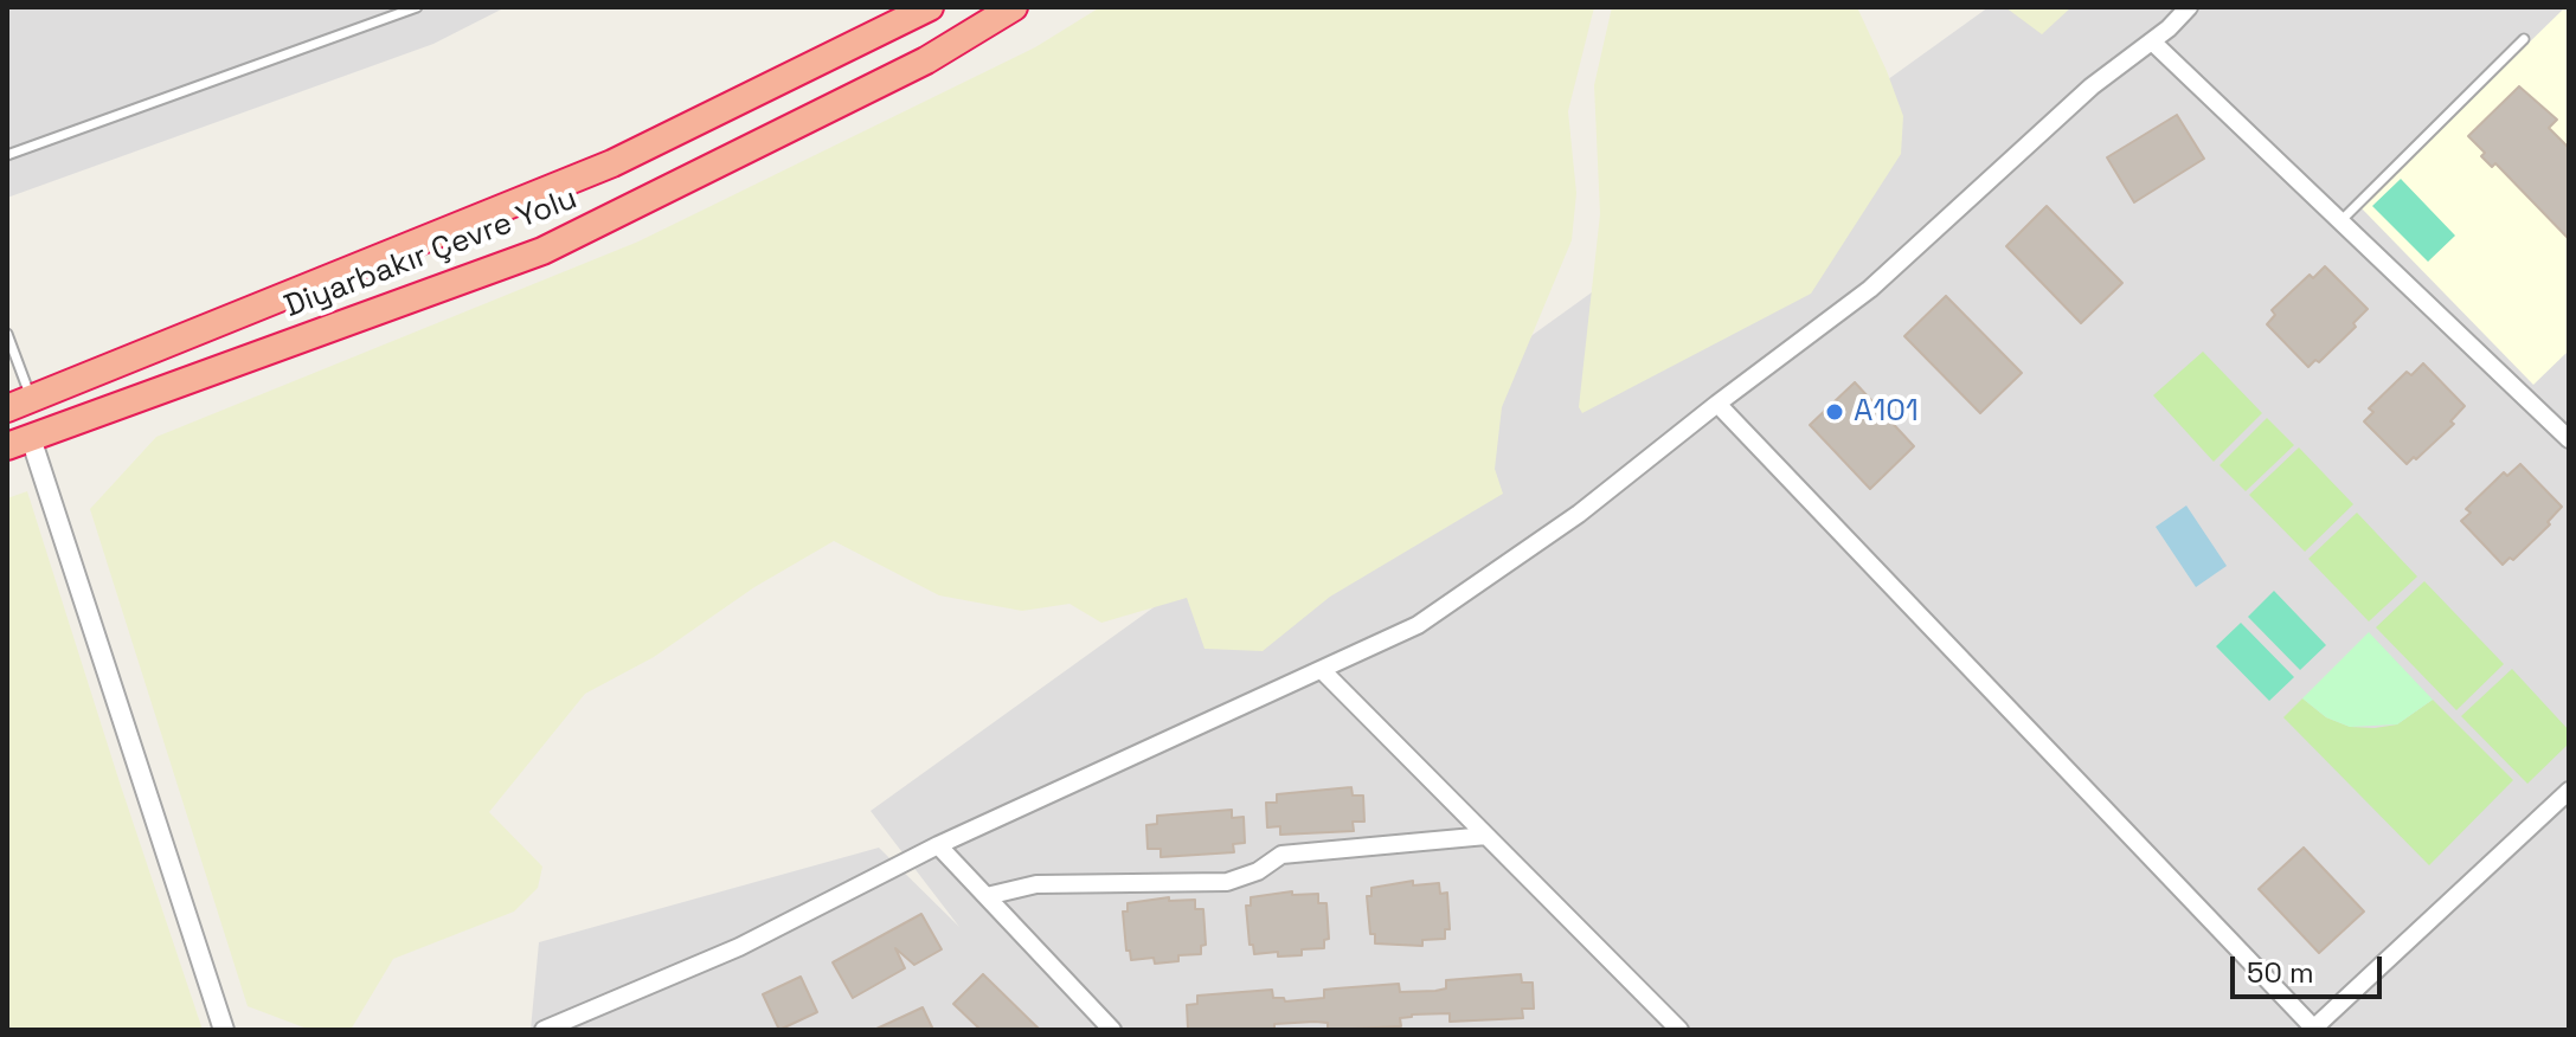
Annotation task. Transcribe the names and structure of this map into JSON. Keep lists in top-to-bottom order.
{
  "streets": {
    "highway": ["Diyarbakır Çevre Yolu"]
  },
  "places": ["A101"],
  "scale_bar": "50 m"
}
